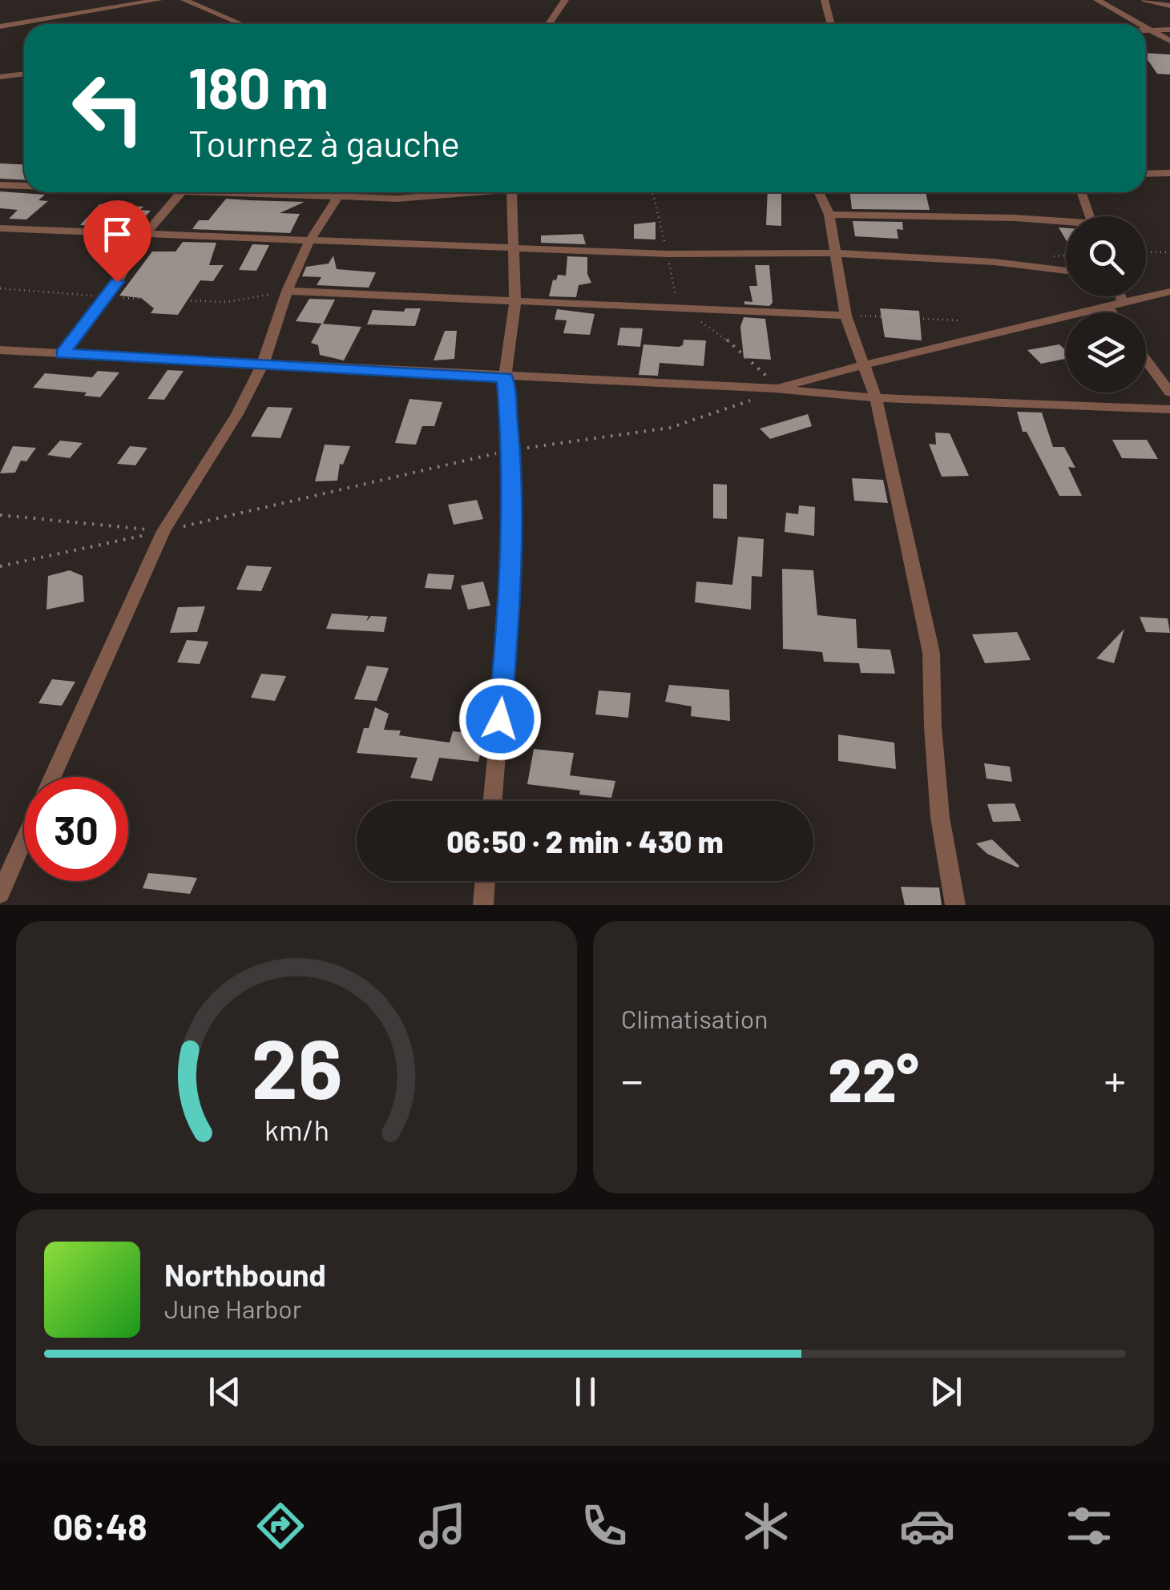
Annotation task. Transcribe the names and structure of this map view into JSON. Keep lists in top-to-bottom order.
{
  "page": {
    "turn": ["180 m", "Tournez à gauche"],
    "limit": "30",
    "trip": "06:50 · 2 min · 430 m",
    "tile": "Climatisation",
    "heat": ["−", "22°", "+"],
    "song": ["Northbound", "June Harbor"],
    "tabs": "06:48",
    "gauge": ["26", "km/h"]
  }
}
